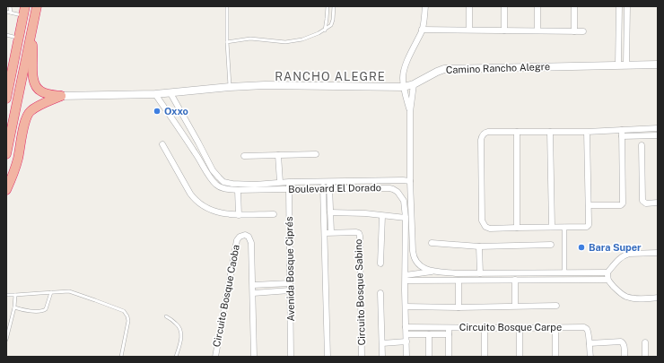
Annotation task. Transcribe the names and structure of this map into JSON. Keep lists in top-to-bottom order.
{
  "streets": {
    "street": [
      "Camino Rancho Alegre",
      "Boulevard El Dorado",
      "Avenida Bosque Ciprés",
      "Circuito Bosque Sabino",
      "Circuito Bosque Caoba",
      "Circuito Bosque Carpe"
    ]
  },
  "crossings": [
    ["Camino Rancho Alegre", "Boulevard El Dorado"],
    ["Boulevard El Dorado", "Avenida Bosque Ciprés"],
    ["Boulevard El Dorado", "Circuito Bosque Carpe"]
  ],
  "districts": ["RANCHO ALEGRE"],
  "places": ["Oxxo", "Bara Super"]
}
